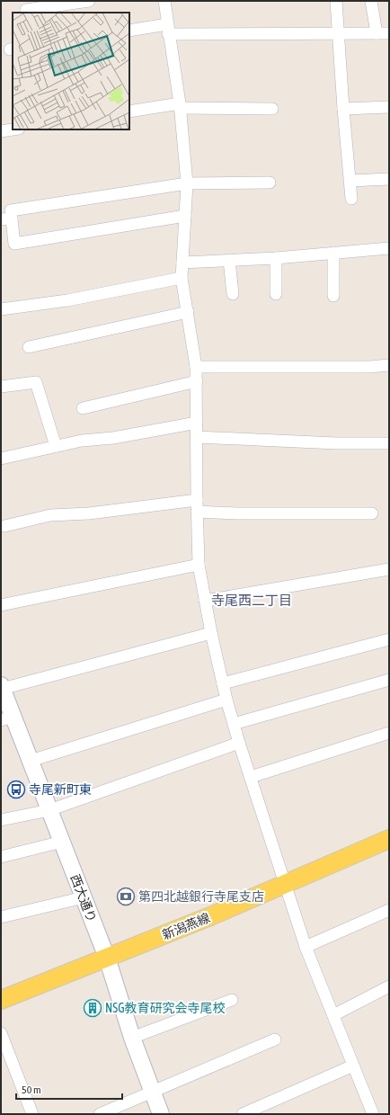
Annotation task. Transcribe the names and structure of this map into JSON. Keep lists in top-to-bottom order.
{
  "streets": {
    "main road": ["新潟燕線"],
    "street": ["西大通り"]
  },
  "crossings": [
    ["西大通り", "新潟燕線"]
  ],
  "districts": ["寺尾西二丁目"],
  "places": {
    "bus stop": ["寺尾新町東"],
    "bank": ["第四北越銀行寺尾支店"],
    "building": ["NSG教育研究会寺尾校"]
  },
  "scale_bar": "50 m"
}
